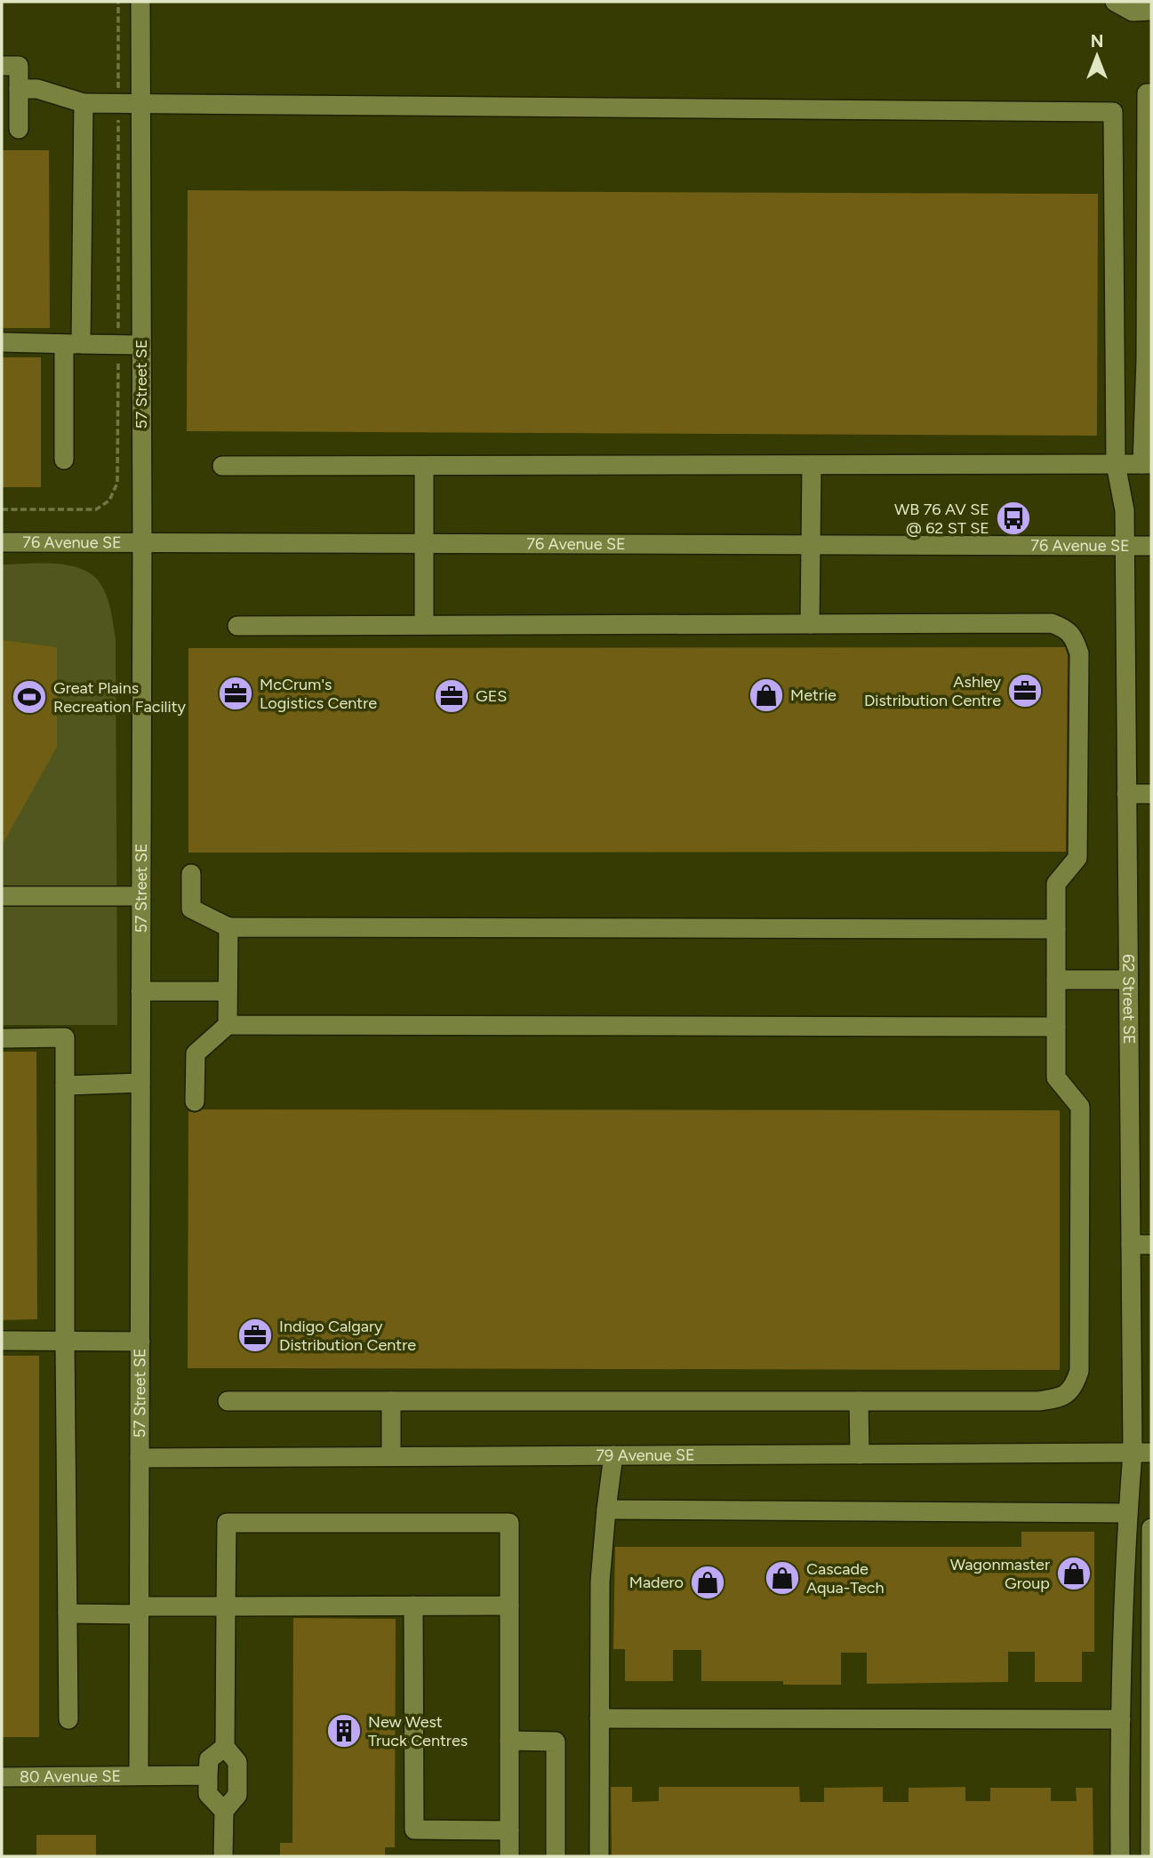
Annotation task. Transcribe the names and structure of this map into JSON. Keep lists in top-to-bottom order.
{
  "streets": {
    "street": [
      "57 Street SE",
      "76 Avenue SE",
      "62 Street SE",
      "79 Avenue SE",
      "80 Avenue SE"
    ]
  },
  "crossings": [
    ["57 Street SE", "76 Avenue SE"],
    ["57 Street SE", "62 Street SE"],
    ["57 Street SE", "79 Avenue SE"],
    ["57 Street SE", "80 Avenue SE"],
    ["76 Avenue SE", "62 Street SE"],
    ["62 Street SE", "79 Avenue SE"]
  ],
  "places": {
    "bus stop": ["WB 76 AV SE @ 62 ST SE"],
    "office": [
      "Ashley Distribution Centre",
      "McCrum's Logistics Centre",
      "GES",
      "Indigo Calgary Distribution Centre"
    ],
    "shop": [
      "Metrie",
      "Wagonmaster Group",
      "Cascade Aqua-Tech",
      "Madero"
    ],
    "sports": ["Great Plains Recreation Facility"],
    "building": ["New West Truck Centres"]
  },
  "north": "top"
}
